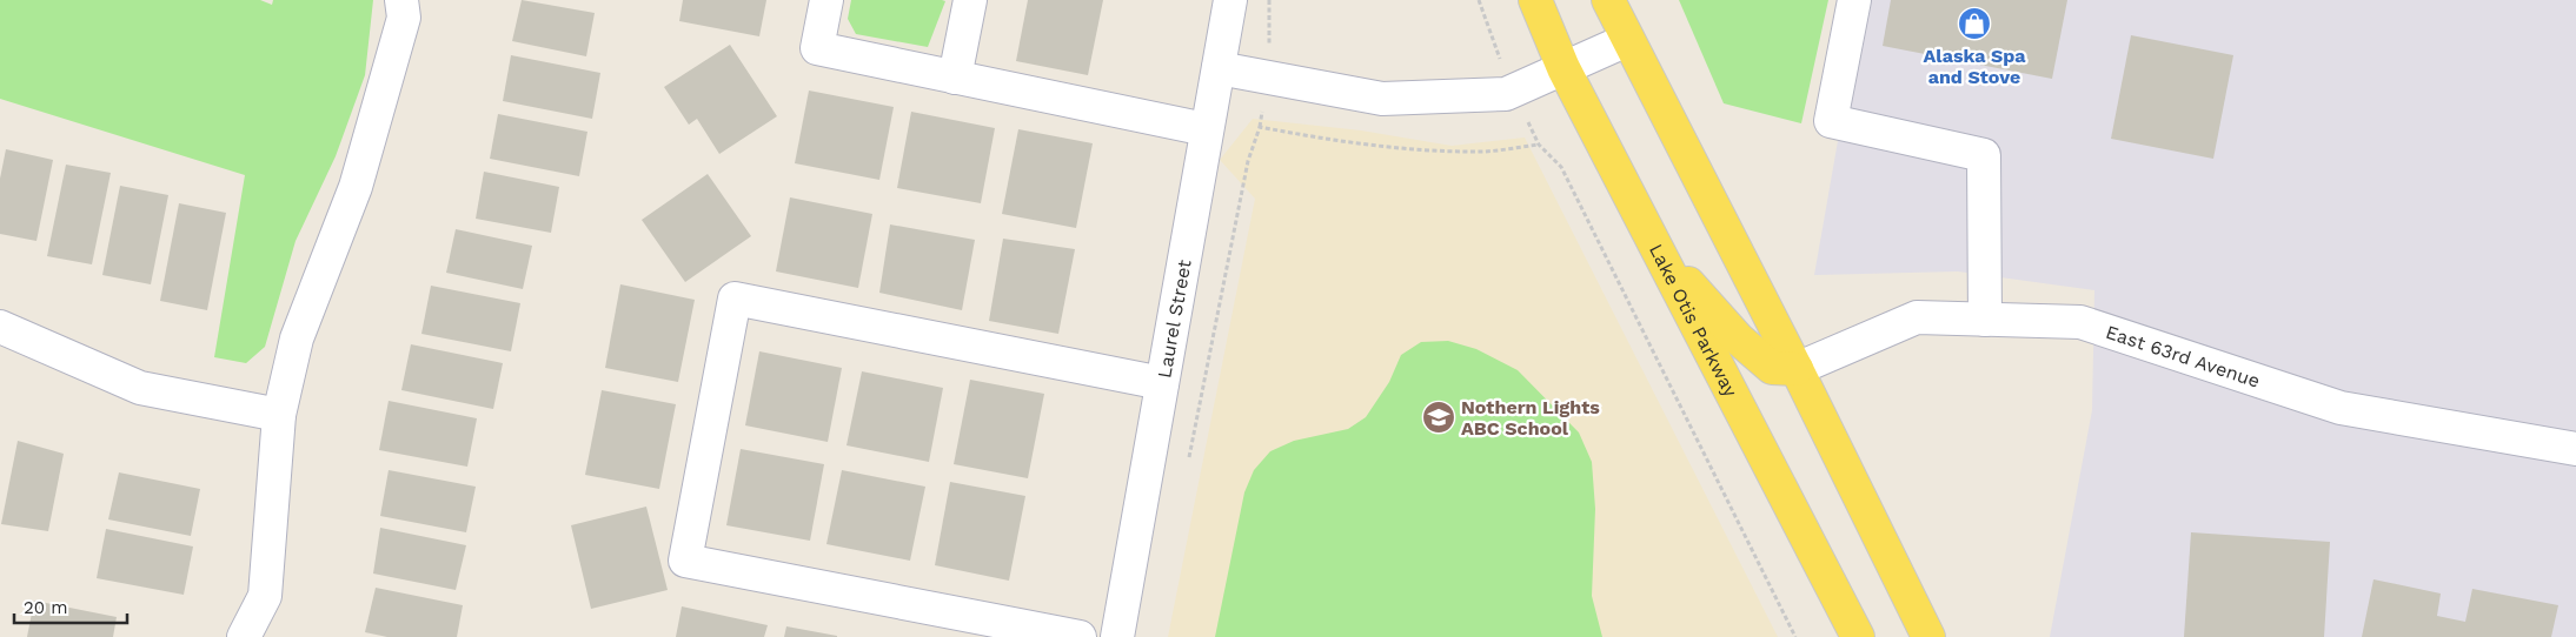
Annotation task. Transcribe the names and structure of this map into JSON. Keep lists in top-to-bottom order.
{
  "streets": {
    "main road": ["Lake Otis Parkway"],
    "street": ["Laurel Street", "East 63rd Avenue"]
  },
  "places": {
    "shop": ["Alaska Spa and Stove"],
    "school or university": ["Nothern Lights ABC School"]
  },
  "scale_bar": "20 m"
}
